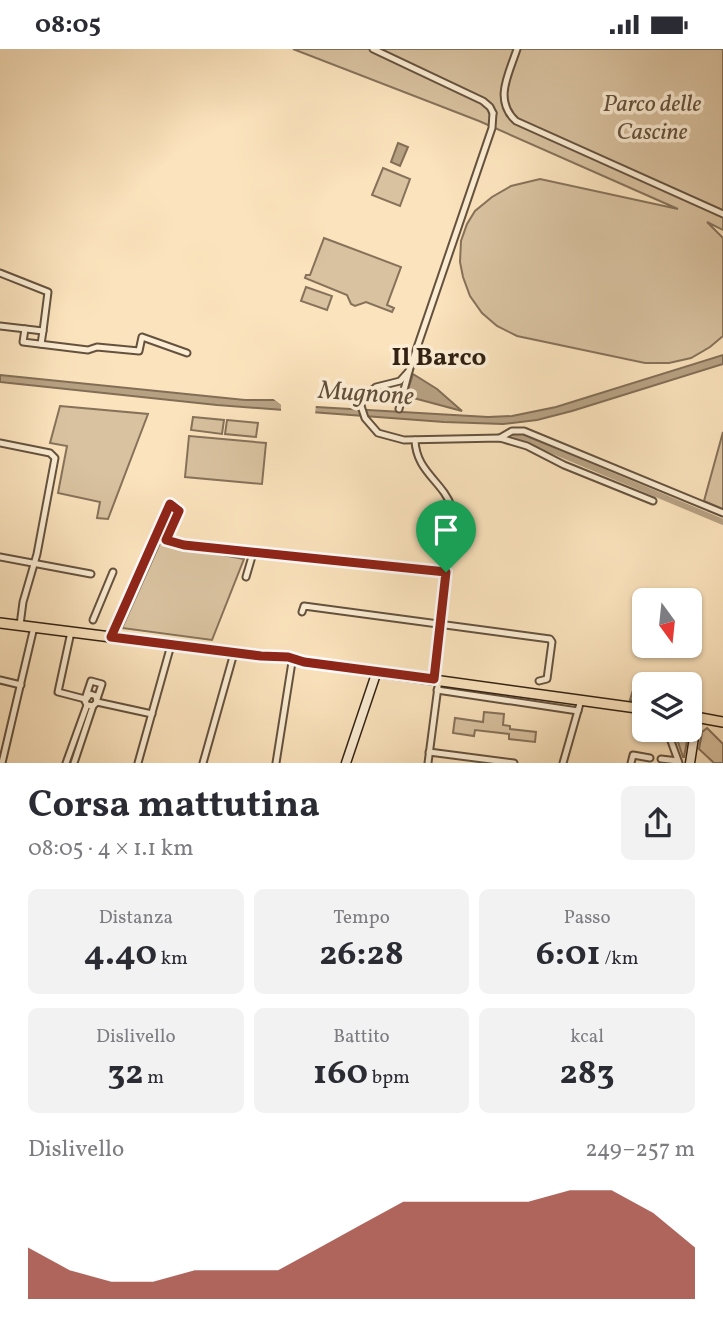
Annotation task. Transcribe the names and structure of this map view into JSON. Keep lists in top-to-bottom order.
{
  "districts": ["Il Barco"],
  "water": ["Mugnone"],
  "parks": ["Parco delle Cascine"],
  "north": "bottom",
  "page": {
    "status": "08:05",
    "heading": ["Corsa mattutina", "08:05 · 4 × 1.1 km"],
    "stats": [
      ["Distanza", "4.40 km"],
      ["Tempo", "26:28"],
      ["Passo", "6:01 /km"],
      ["Dislivello", "32 m"],
      ["Battito", "160 bpm"],
      ["kcal", "283"]
    ],
    "chart": ["Dislivello", "249–257 m"]
  }
}
